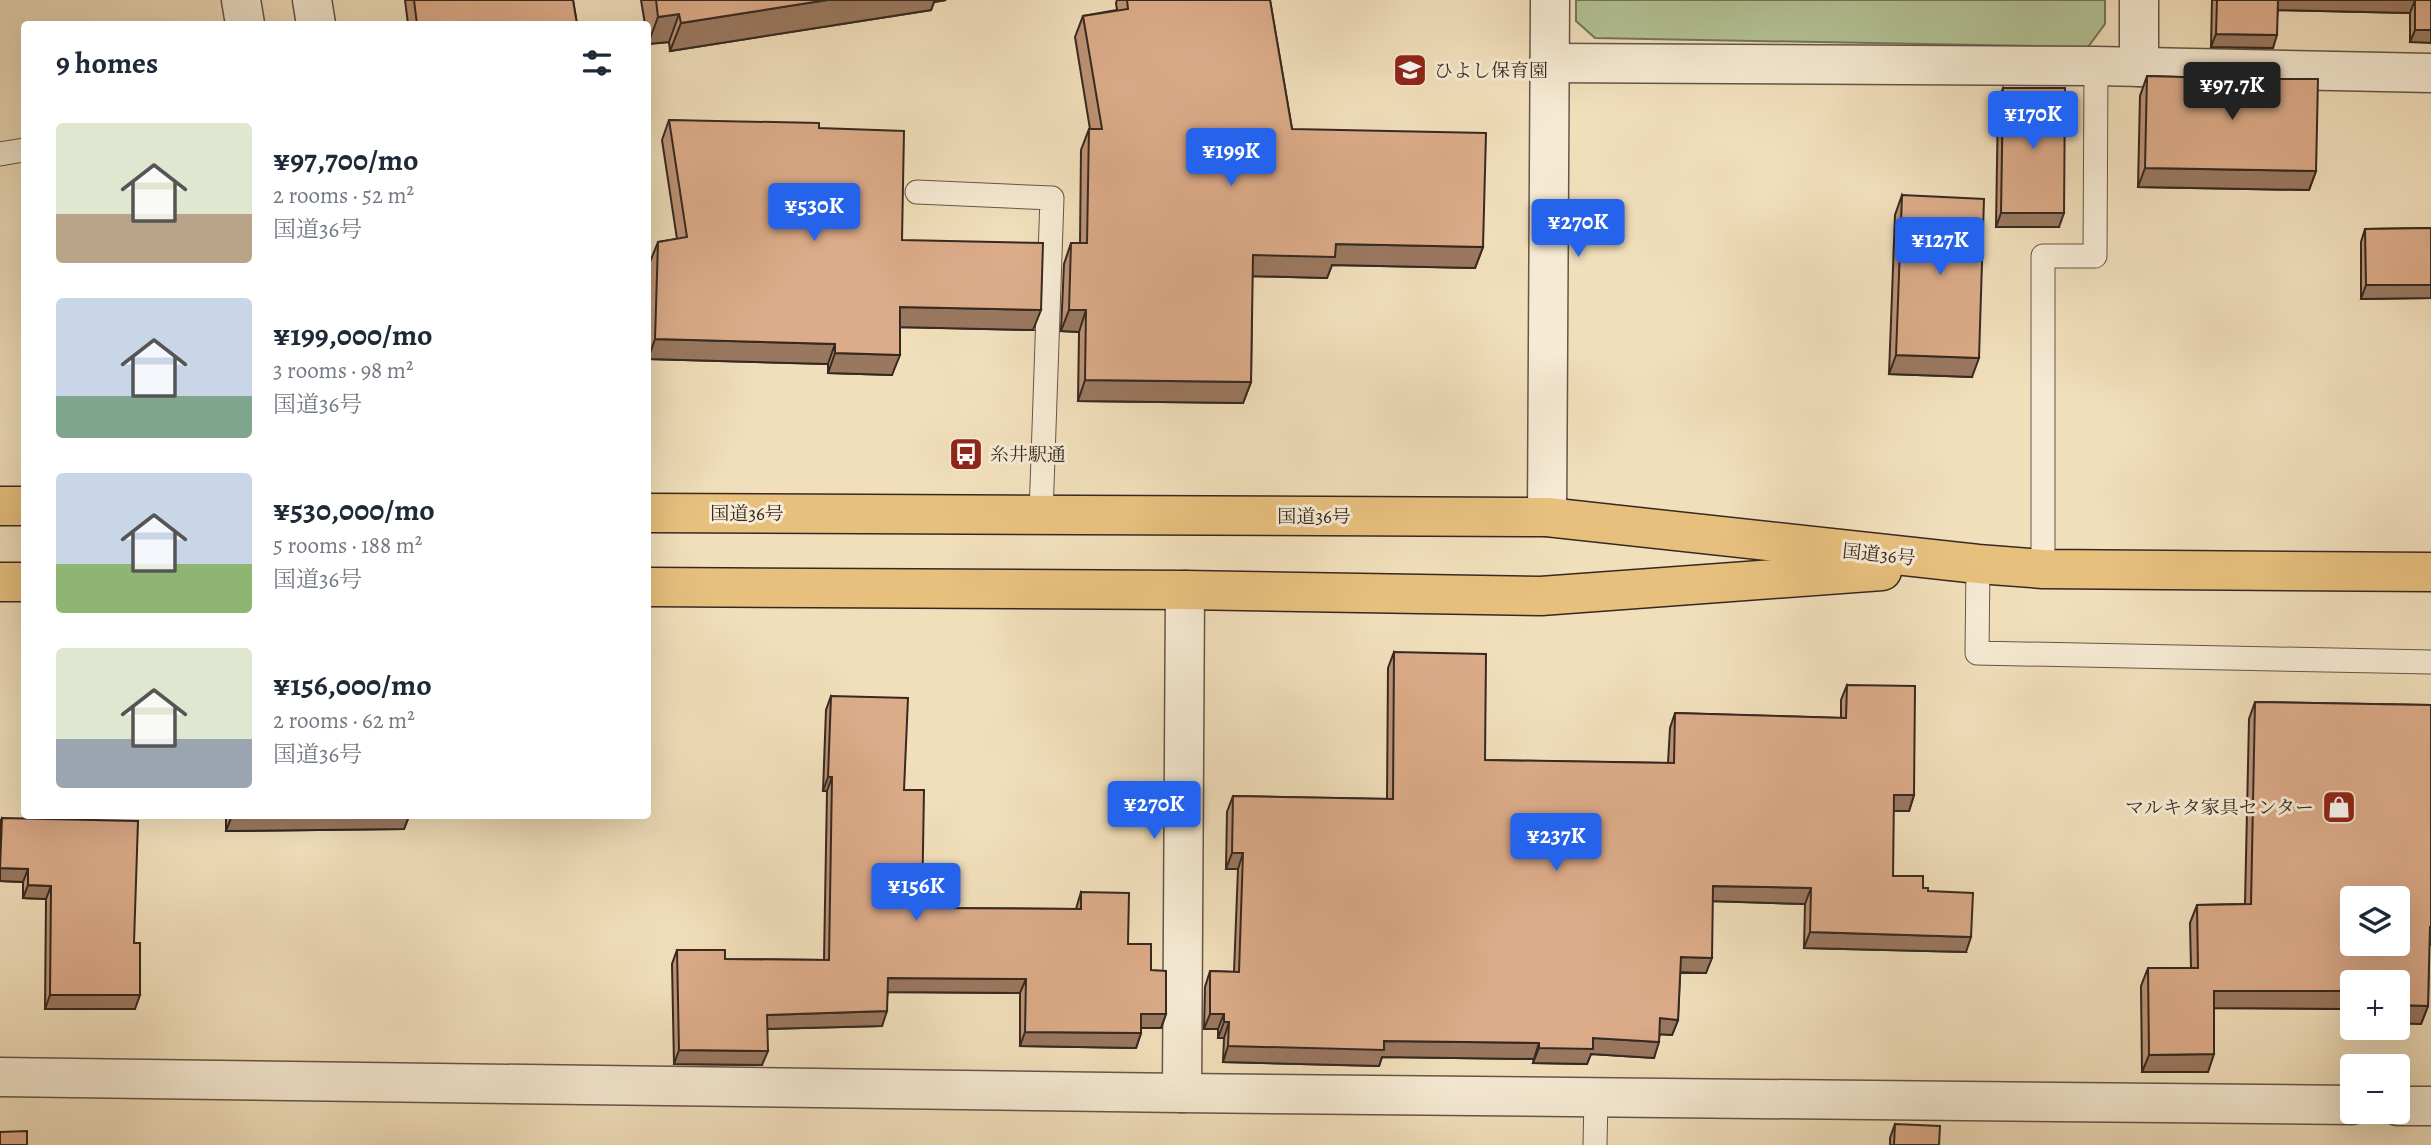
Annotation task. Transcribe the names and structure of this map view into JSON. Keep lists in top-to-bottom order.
{
  "streets": {
    "highway": ["国道36号"]
  },
  "places": {
    "school or university": ["ひよし保育園"],
    "bus stop": ["糸井駅通"],
    "shop": ["マルキタ家具センター"]
  },
  "page": {
    "heading": "9 homes",
    "price": [
      "¥97.7K",
      "¥170K",
      "¥199K",
      "¥530K",
      "¥270K",
      "¥127K",
      "¥270K",
      "¥237K",
      "¥156K"
    ],
    "list": [
      {
        "name": "¥97,700/mo",
        "note": "2 rooms · 52 m² · 国道36号"
      },
      {
        "name": "¥199,000/mo",
        "note": "3 rooms · 98 m² · 国道36号"
      },
      {
        "name": "¥530,000/mo",
        "note": "5 rooms · 188 m² · 国道36号"
      },
      {
        "name": "¥156,000/mo",
        "note": "2 rooms · 62 m² · 国道36号"
      }
    ],
    "map_buttons": ["+", "−"]
  }
}
